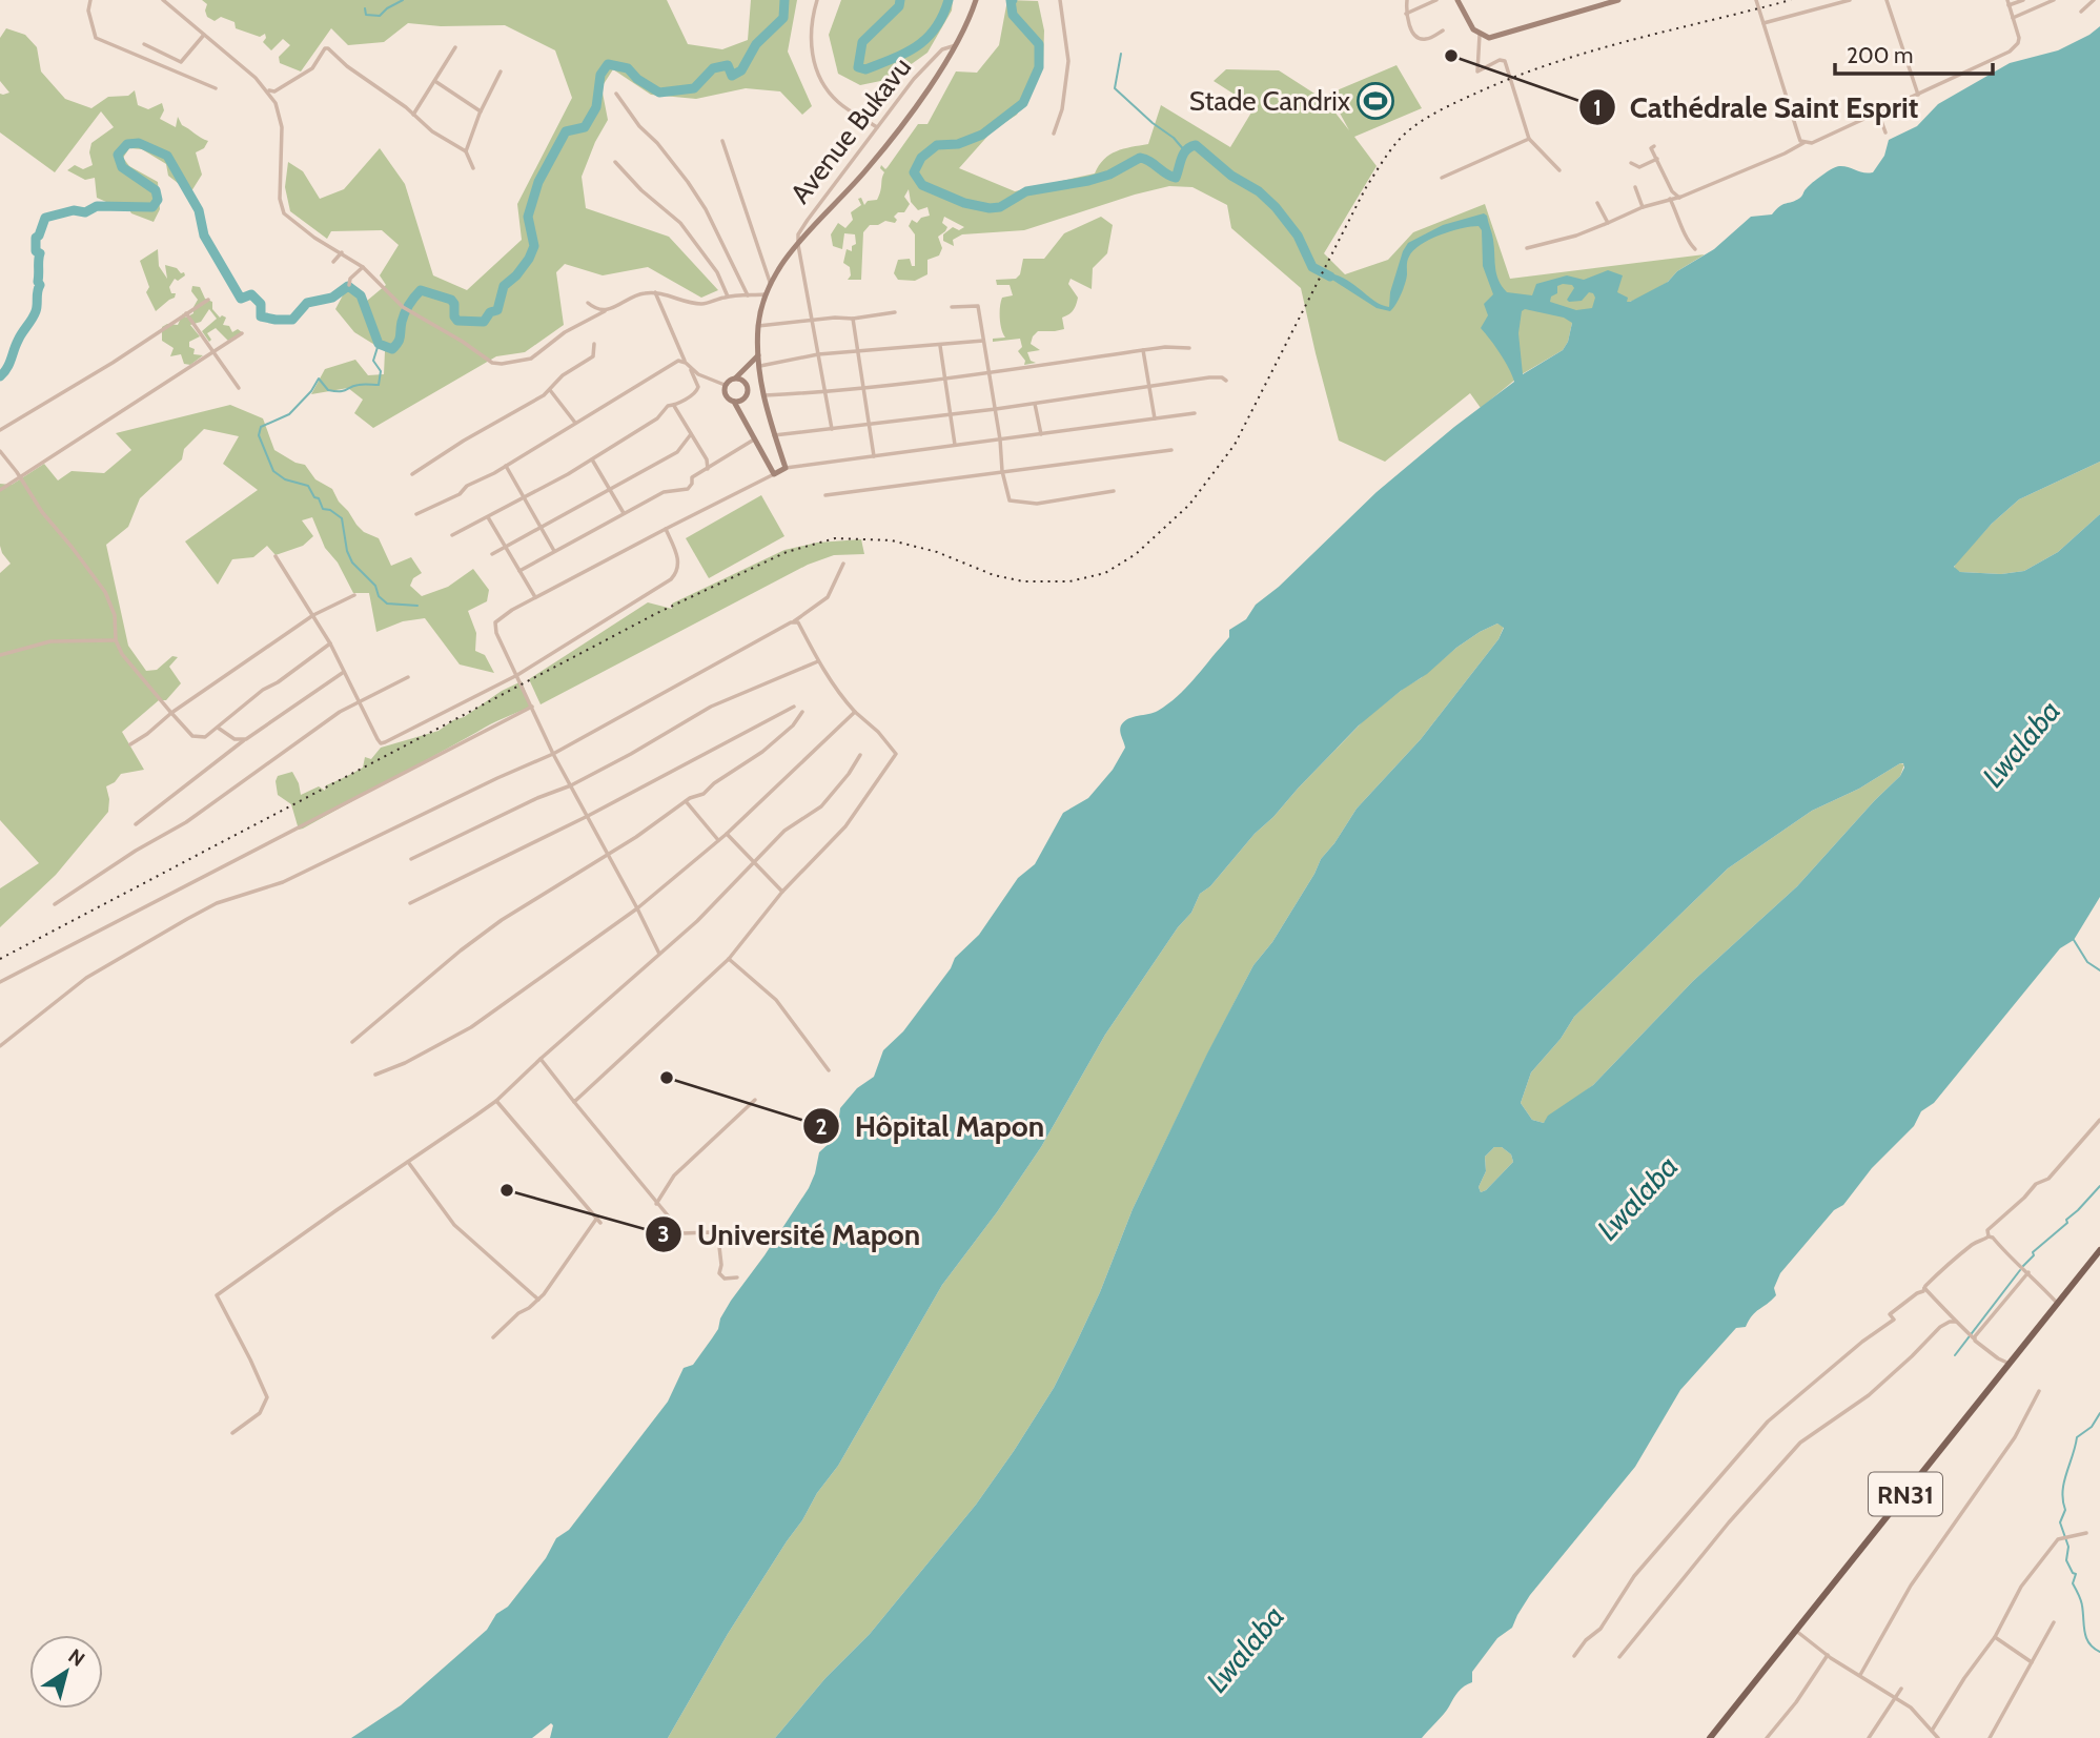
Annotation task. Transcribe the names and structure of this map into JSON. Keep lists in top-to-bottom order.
{
  "streets": {
    "main road": ["RN31"],
    "street": ["Avenue Bukavu"]
  },
  "water": ["Lwalaba"],
  "places": {
    "other": ["Cathédrale Saint Esprit", "Hôpital Mapon", "Université Mapon"],
    "sports": ["Stade Candrix"]
  },
  "scale_bar": "200 m",
  "north": "top right"
}
